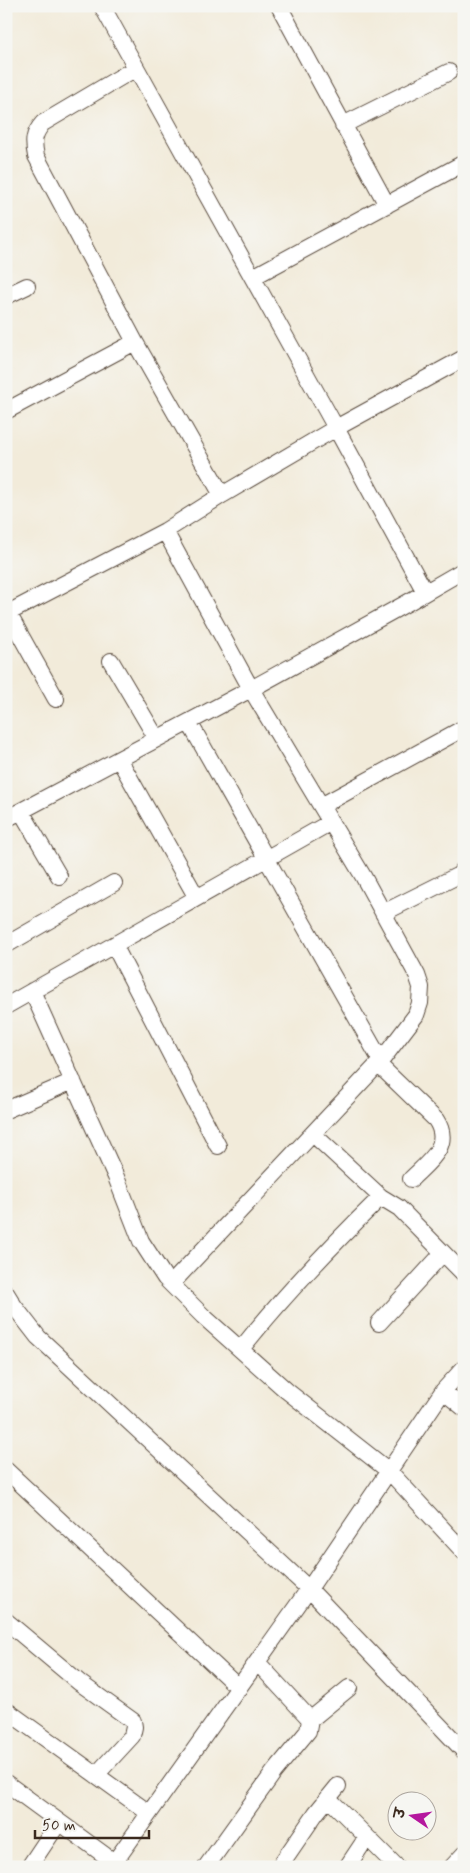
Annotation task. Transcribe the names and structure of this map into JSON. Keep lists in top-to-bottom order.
{
  "scale_bar": "50 m",
  "north": "left"
}
